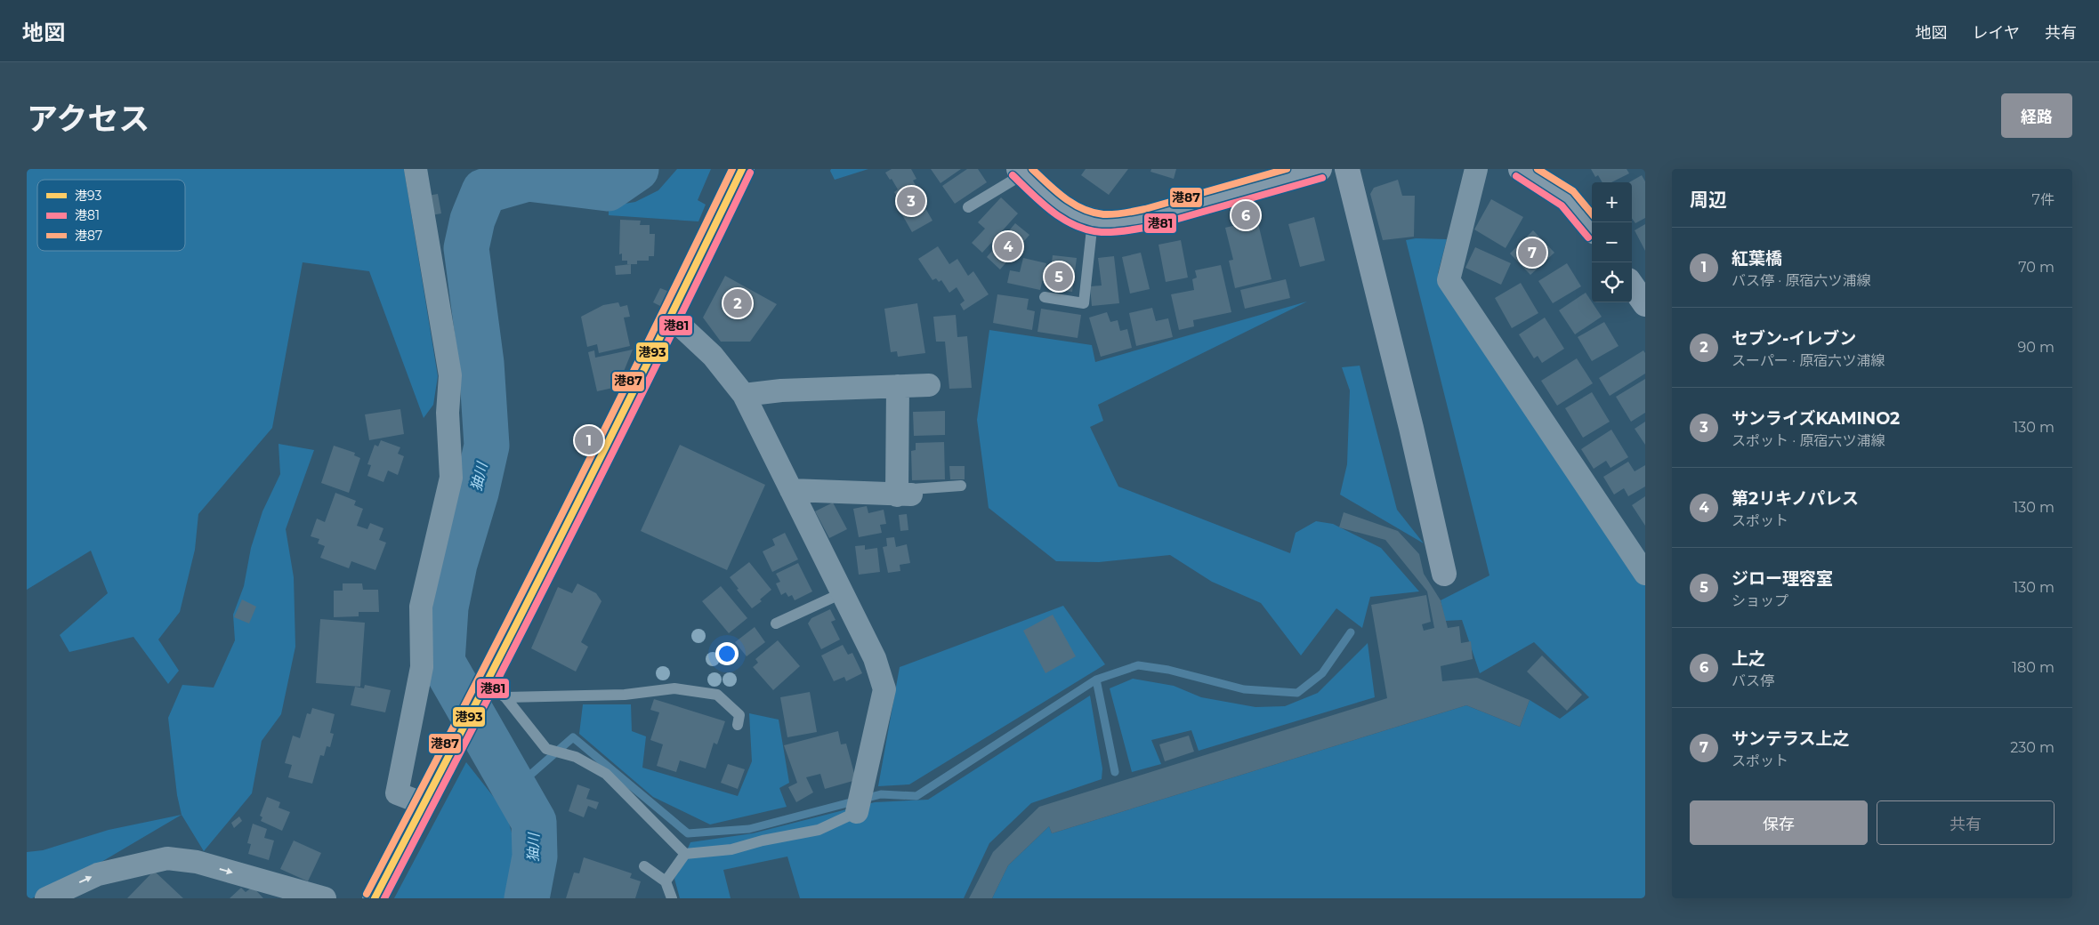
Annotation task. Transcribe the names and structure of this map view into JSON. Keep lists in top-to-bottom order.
{
  "water": ["㹨川"],
  "lines": ["transit line 港93", "transit line 港87", "transit line 港81"],
  "legend": ["港93", "港81", "港87"],
  "page": {
    "header": "地図",
    "nav": ["地図", "レイヤ", "共有"],
    "title": "アクセス",
    "buttons": [
      "経路",
      ["保存", "共有"]
    ],
    "heading": ["周辺", "7件"],
    "map_buttons": ["+", "−"],
    "pins": [
      "3",
      "6",
      "4",
      "7",
      "5",
      "2",
      "1"
    ],
    "list": [
      {
        "mark": "1",
        "name": "紅葉橋",
        "note": "バス停 · 原宿六ツ浦線",
        "value": "70 m"
      },
      {
        "mark": "2",
        "name": "セブン-イレブン",
        "note": "スーパー · 原宿六ツ浦線",
        "value": "90 m"
      },
      {
        "mark": "3",
        "name": "サンライズKAMINO2",
        "note": "スポット · 原宿六ツ浦線",
        "value": "130 m"
      },
      {
        "mark": "4",
        "name": "第2リキノパレス",
        "note": "スポット",
        "value": "130 m"
      },
      {
        "mark": "5",
        "name": "ジロー理容室",
        "note": "ショップ",
        "value": "130 m"
      },
      {
        "mark": "6",
        "name": "上之",
        "note": "バス停",
        "value": "180 m"
      },
      {
        "mark": "7",
        "name": "サンテラス上之",
        "note": "スポット",
        "value": "230 m"
      }
    ]
  }
}
